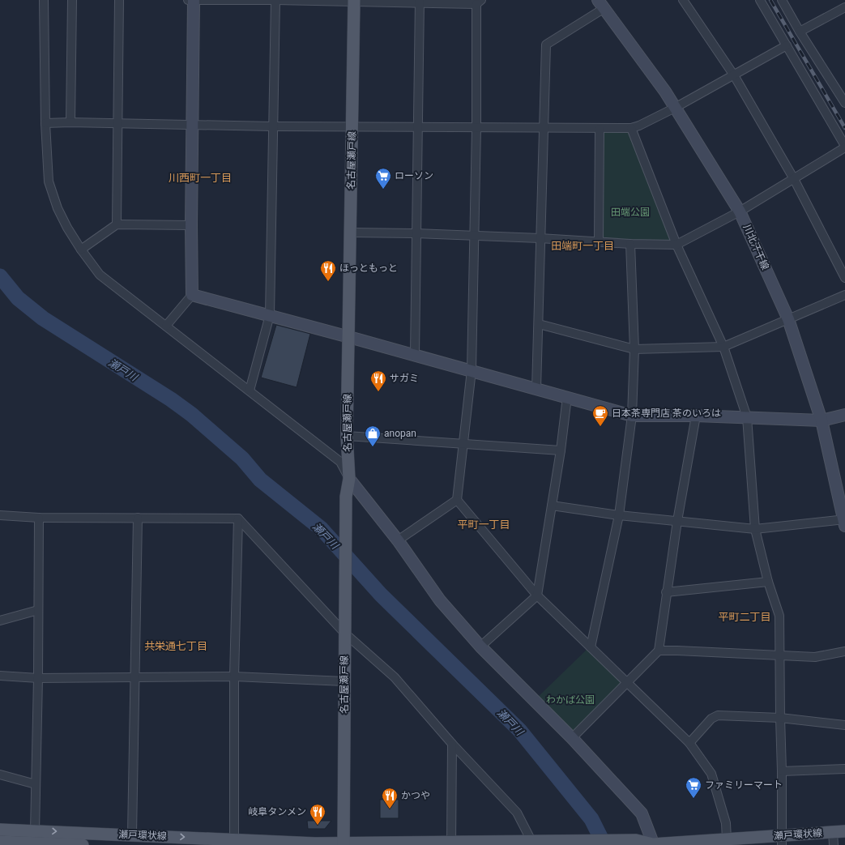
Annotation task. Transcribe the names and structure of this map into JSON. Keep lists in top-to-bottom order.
{
  "streets": {
    "main road": ["名古屋瀬戸線", "瀬戸環状線"],
    "street": ["川北汗干線"]
  },
  "crossings": [
    ["名古屋瀬戸線", "瀬戸環状線"]
  ],
  "districts": [
    "川西町一丁目",
    "田端町一丁目",
    "平町一丁目",
    "平町二丁目",
    "共栄通七丁目"
  ],
  "water": ["瀬戸川"],
  "parks": ["田端公園", "わかば公園"],
  "places": {
    "supermarket": ["ローソン", "ファミリーマート"],
    "restaurant": [
      "ほっともっと",
      "サガミ",
      "かつや",
      "岐阜タンメン"
    ],
    "cafe": ["日本茶専門店 茶のいろは"],
    "shop": ["anopan"]
  }
}
